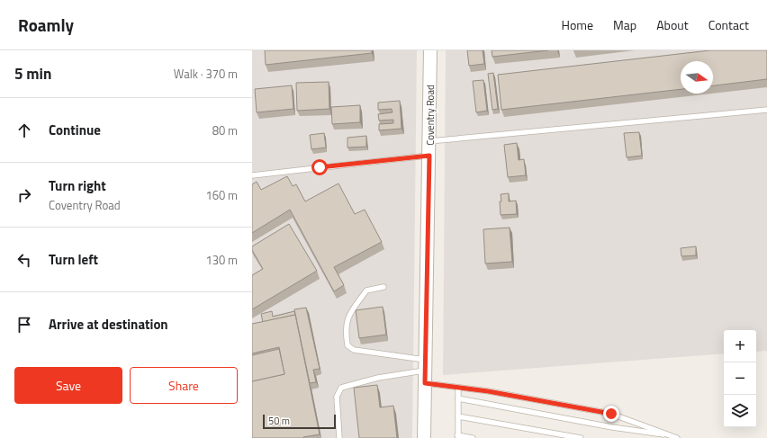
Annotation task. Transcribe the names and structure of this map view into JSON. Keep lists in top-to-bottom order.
{
  "streets": {
    "street": ["Coventry Road"]
  },
  "scale_bar": "50 m",
  "north": "right",
  "page": {
    "header": "Roamly",
    "nav": [
      "Home",
      "Map",
      "About",
      "Contact"
    ],
    "heading": ["5 min", "Walk · 370 m"],
    "list": [
      ["Continue", "80 m"],
      ["Turn right", "Coventry Road", "160 m"],
      ["Turn left", "130 m"],
      "Arrive at destination"
    ],
    "map_buttons": ["+", "−"],
    "buttons": ["Save", "Share"],
    "scale": "50 m"
  }
}
